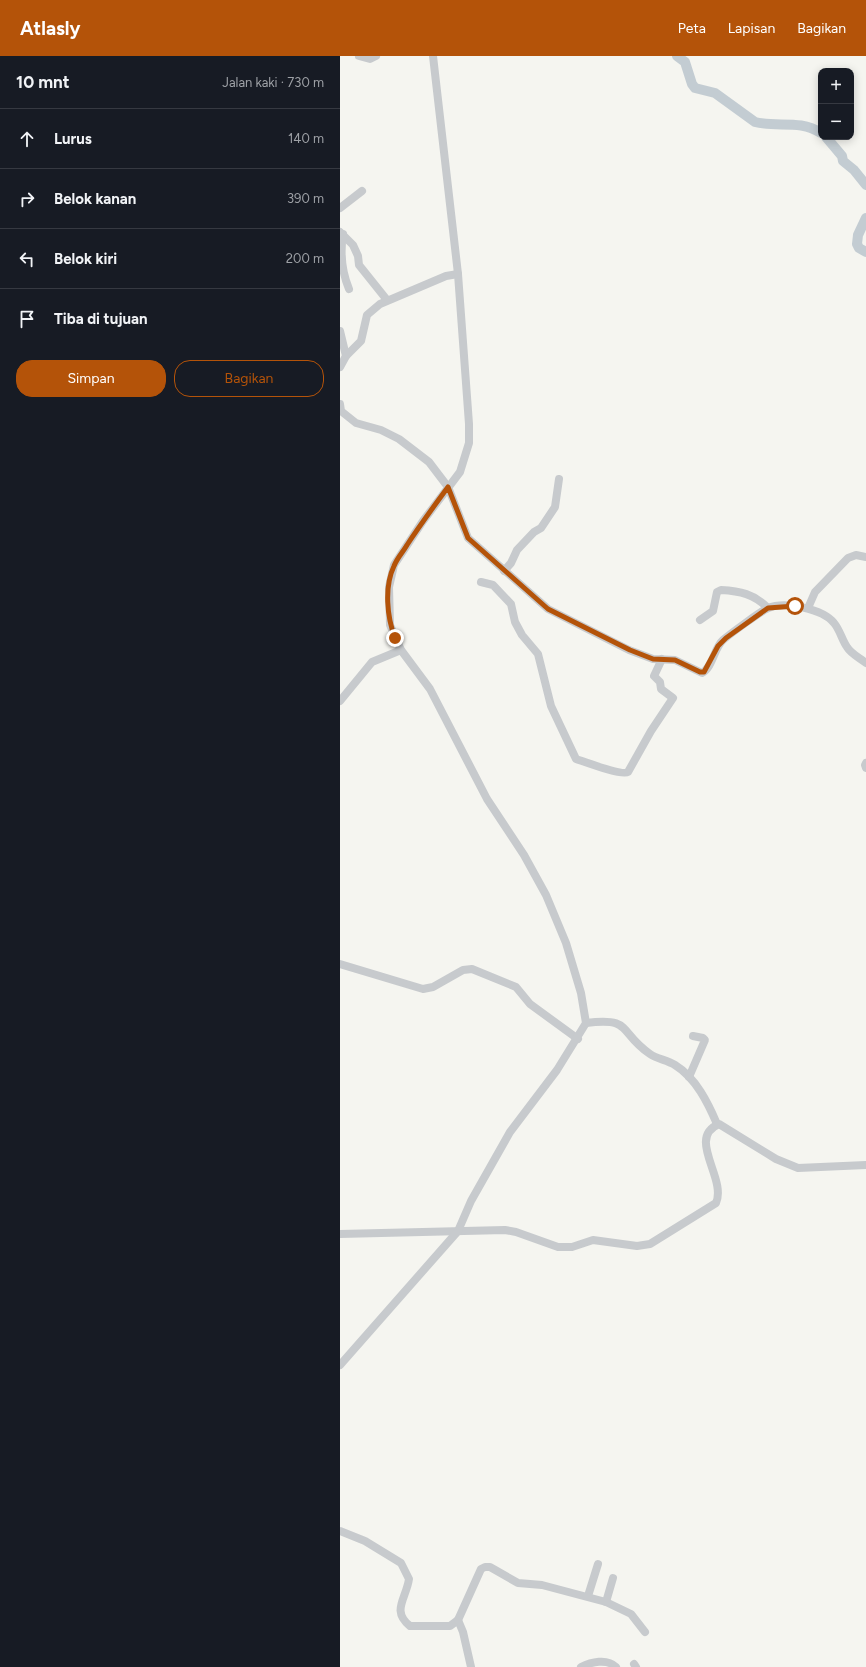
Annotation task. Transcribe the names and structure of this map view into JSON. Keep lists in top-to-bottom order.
{
  "page": {
    "header": "Atlasly",
    "nav": ["Peta", "Lapisan", "Bagikan"],
    "heading": ["10 mnt", "Jalan kaki · 730 m"],
    "map_buttons": ["+", "−"],
    "list": [
      ["Lurus", "140 m"],
      ["Belok kanan", "390 m"],
      ["Belok kiri", "200 m"],
      "Tiba di tujuan"
    ],
    "buttons": ["Simpan", "Bagikan"]
  }
}
